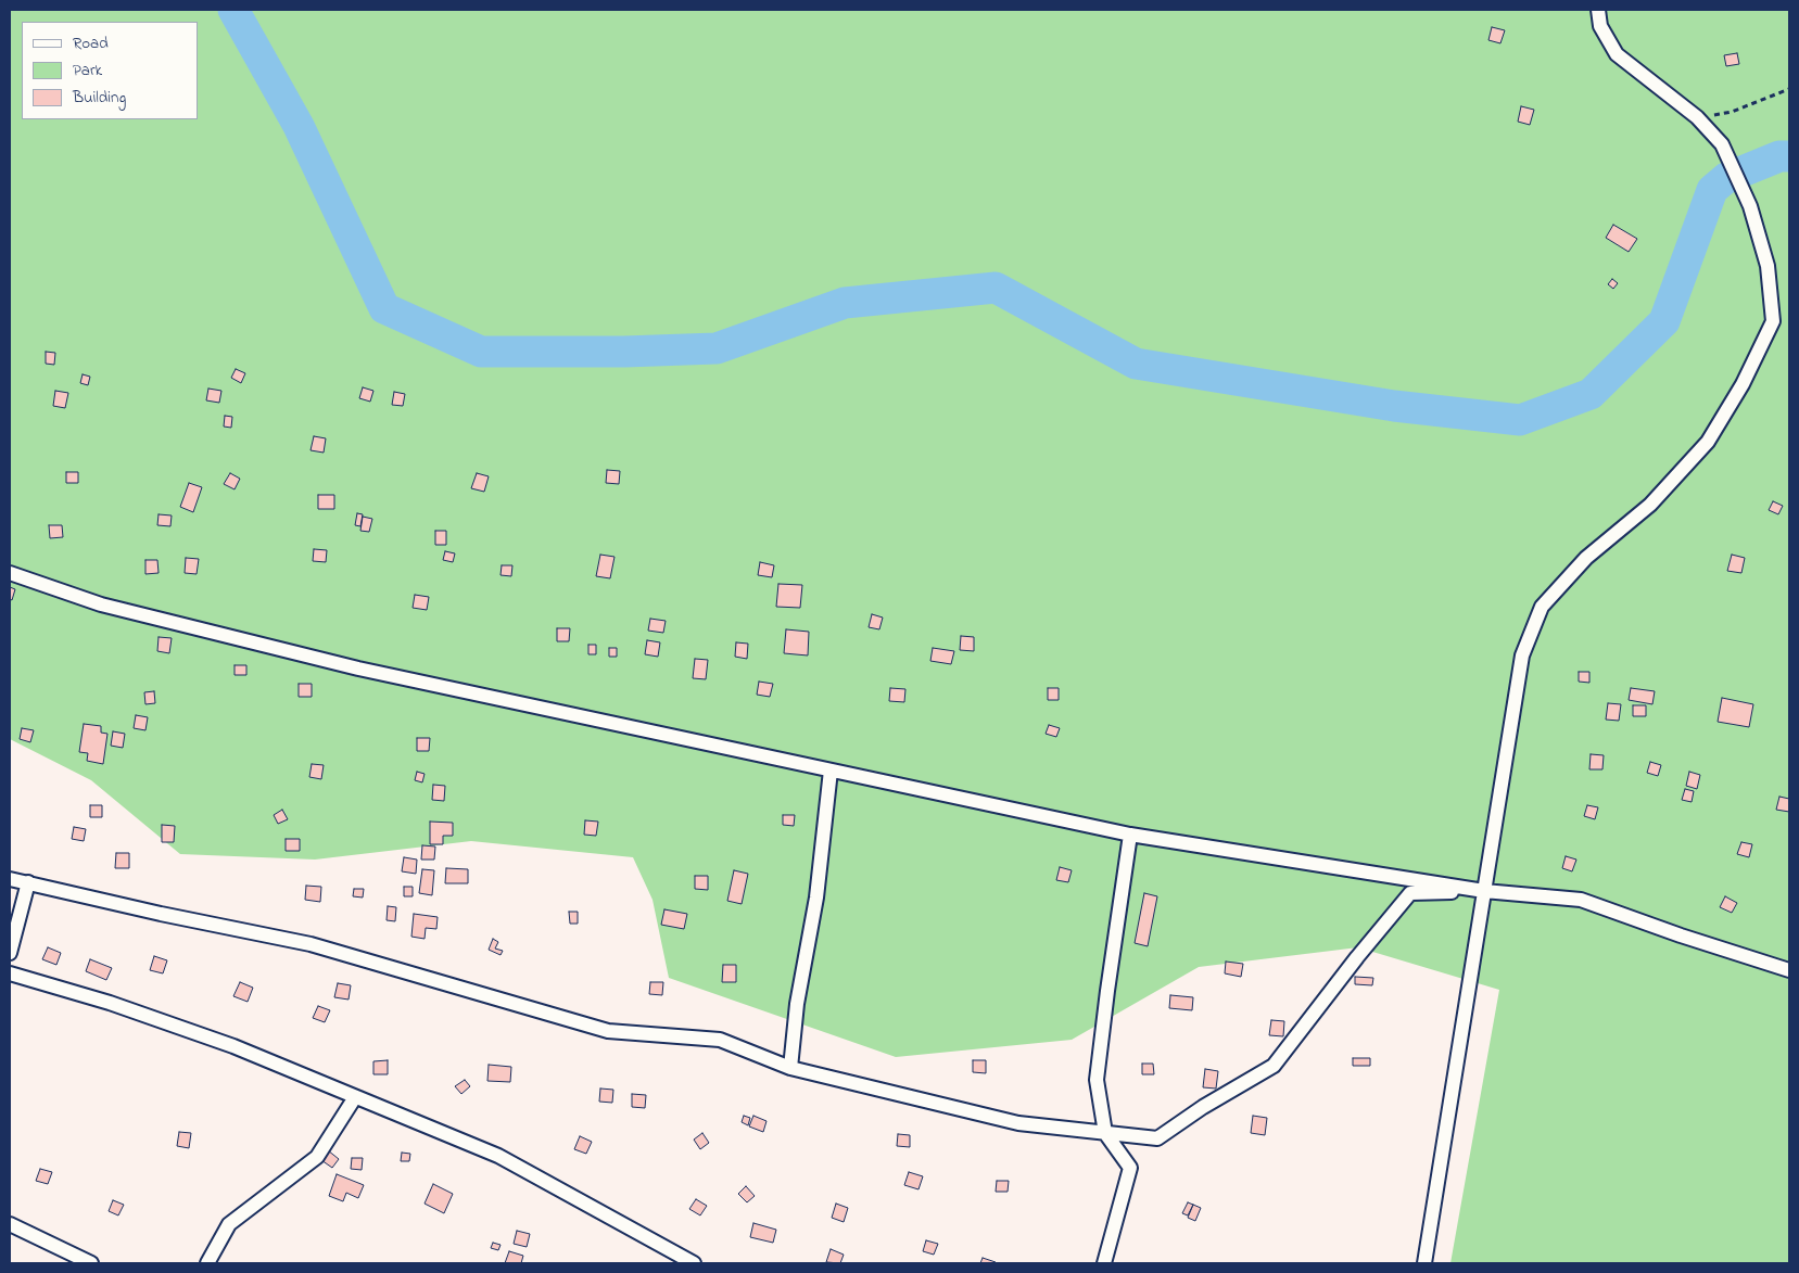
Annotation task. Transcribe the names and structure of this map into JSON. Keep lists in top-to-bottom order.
{
  "legend": ["Road", "Park", "Building"]
}
